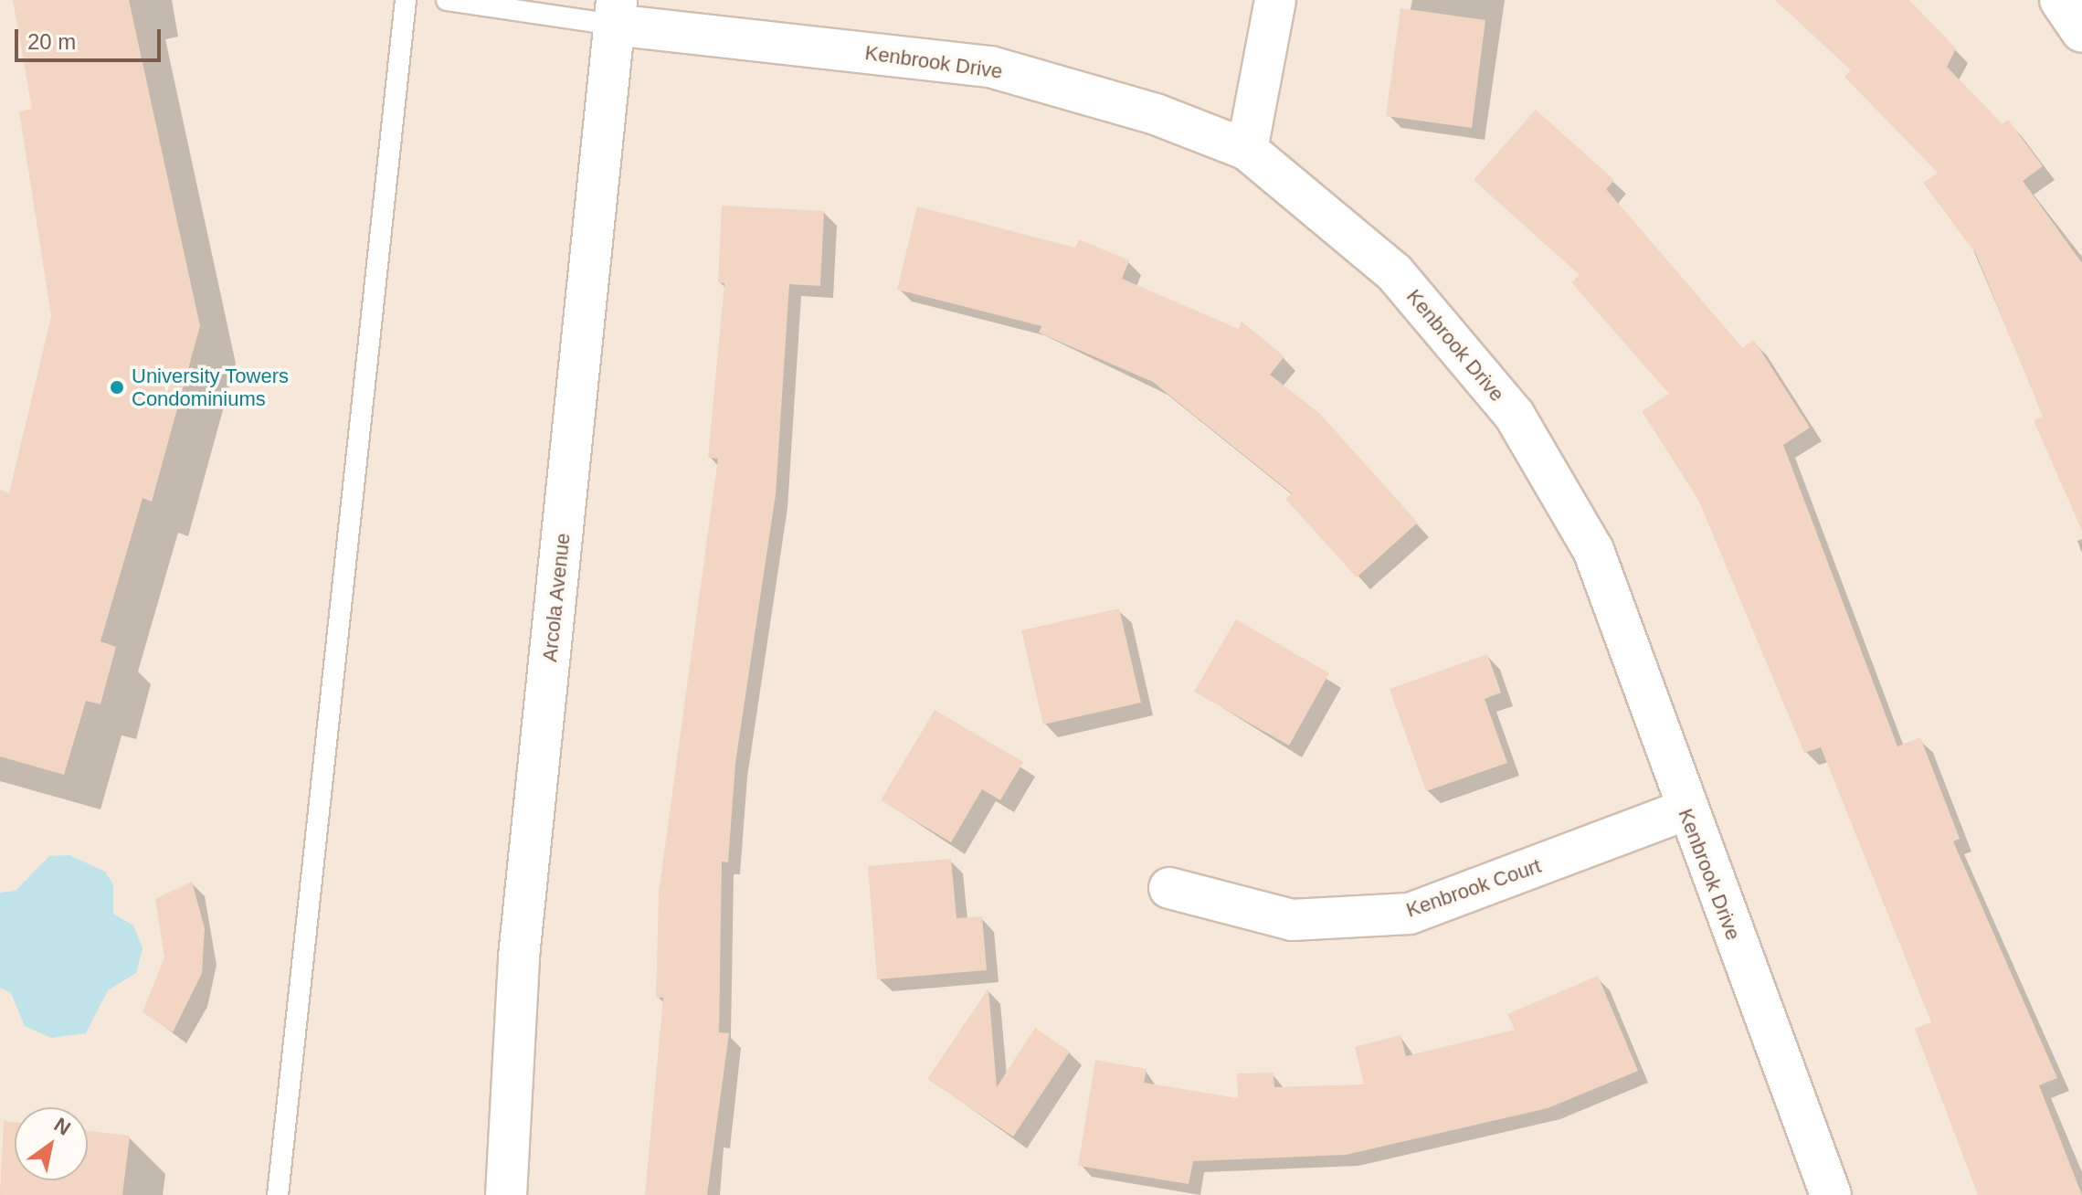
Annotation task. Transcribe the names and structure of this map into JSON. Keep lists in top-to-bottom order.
{
  "streets": {
    "street": ["Kenbrook Drive", "Arcola Avenue", "Kenbrook Court"]
  },
  "crossings": [
    ["Kenbrook Drive", "Arcola Avenue"],
    ["Kenbrook Drive", "Kenbrook Court"]
  ],
  "places": ["University Towers Condominiums"],
  "scale_bar": "20 m",
  "north": "top right"
}
